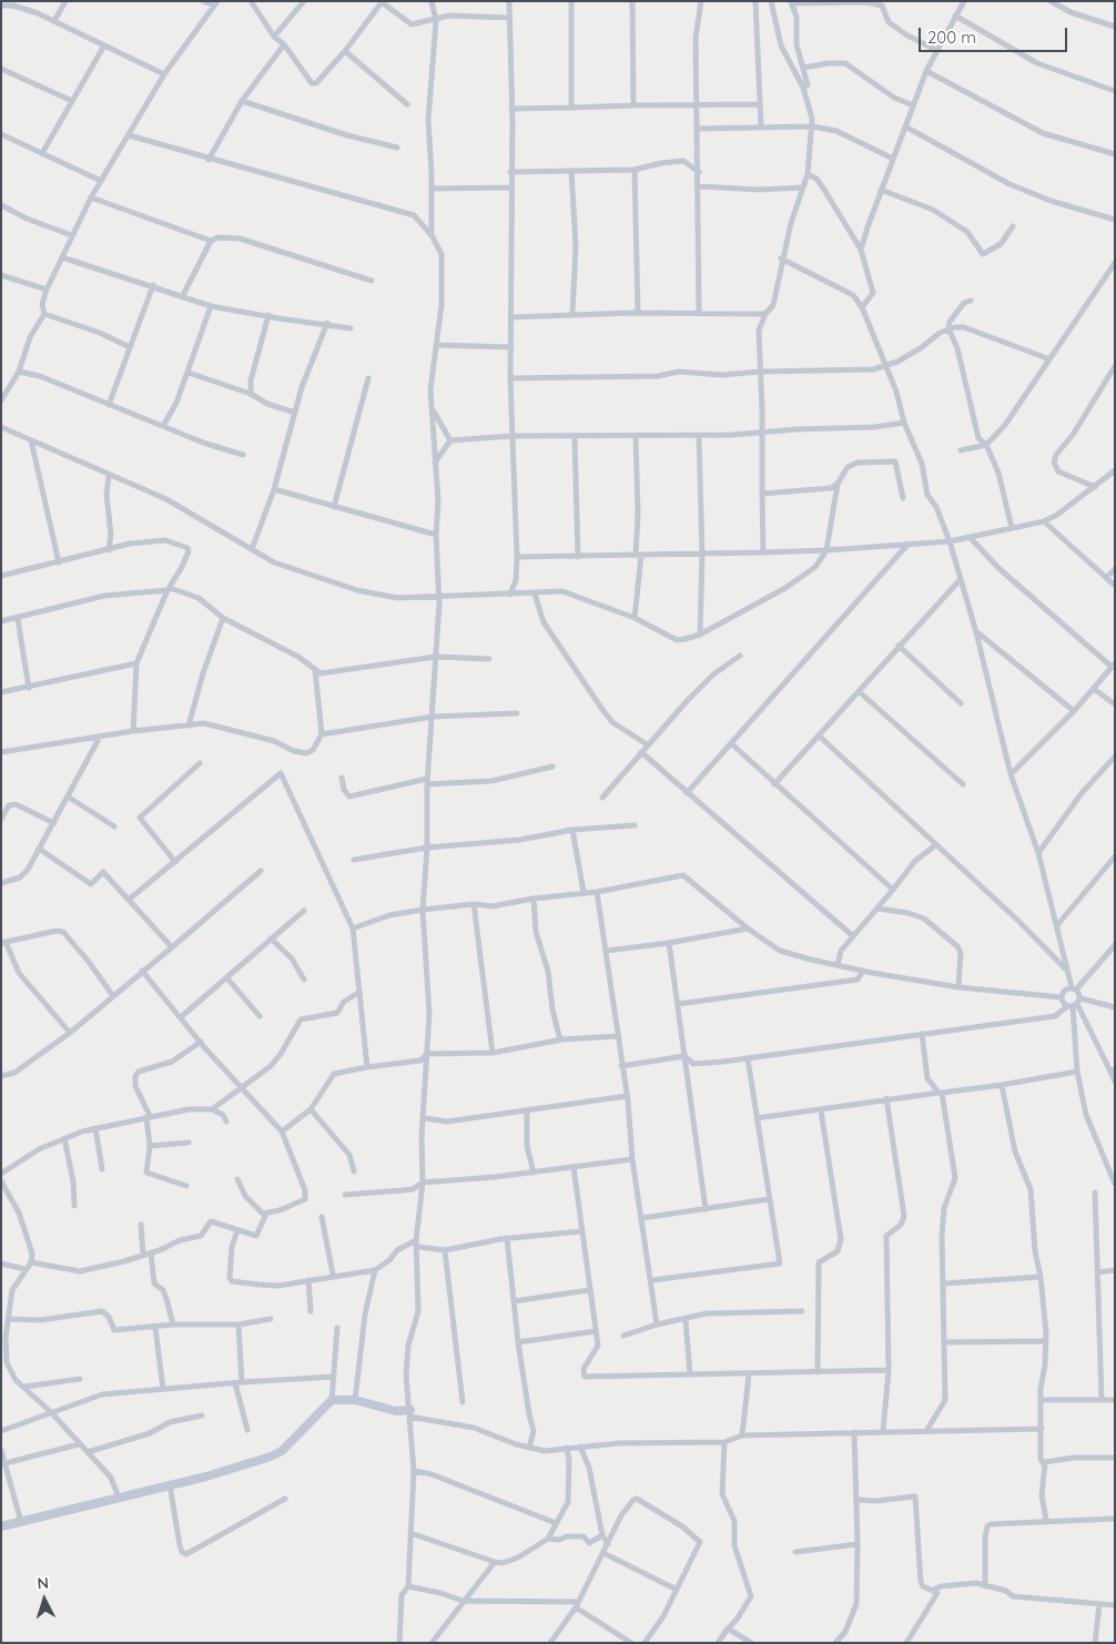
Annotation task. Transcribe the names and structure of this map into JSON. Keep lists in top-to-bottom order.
{
  "scale_bar": "200 m",
  "north": "top"
}
